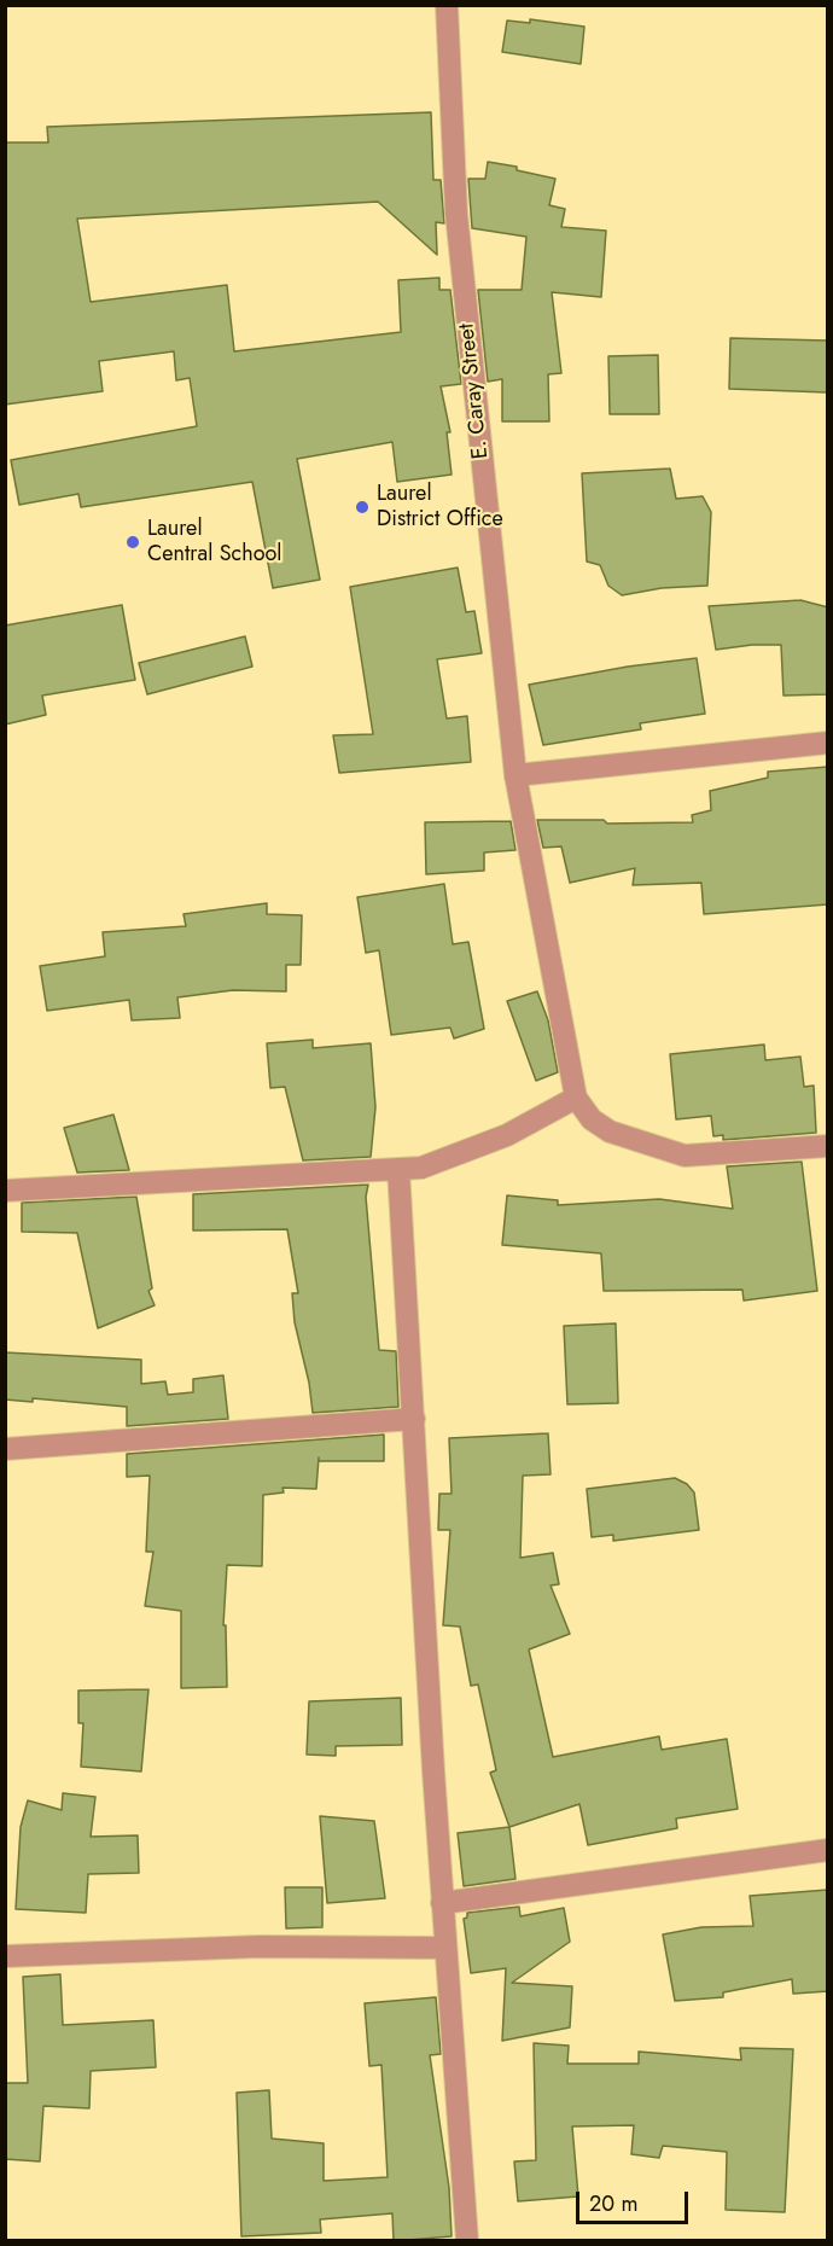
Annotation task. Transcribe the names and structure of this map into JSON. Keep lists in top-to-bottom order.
{
  "streets": {
    "street": ["E. Caray Street"]
  },
  "places": ["Laurel District Office", "Laurel Central School"],
  "scale_bar": "20 m"
}
